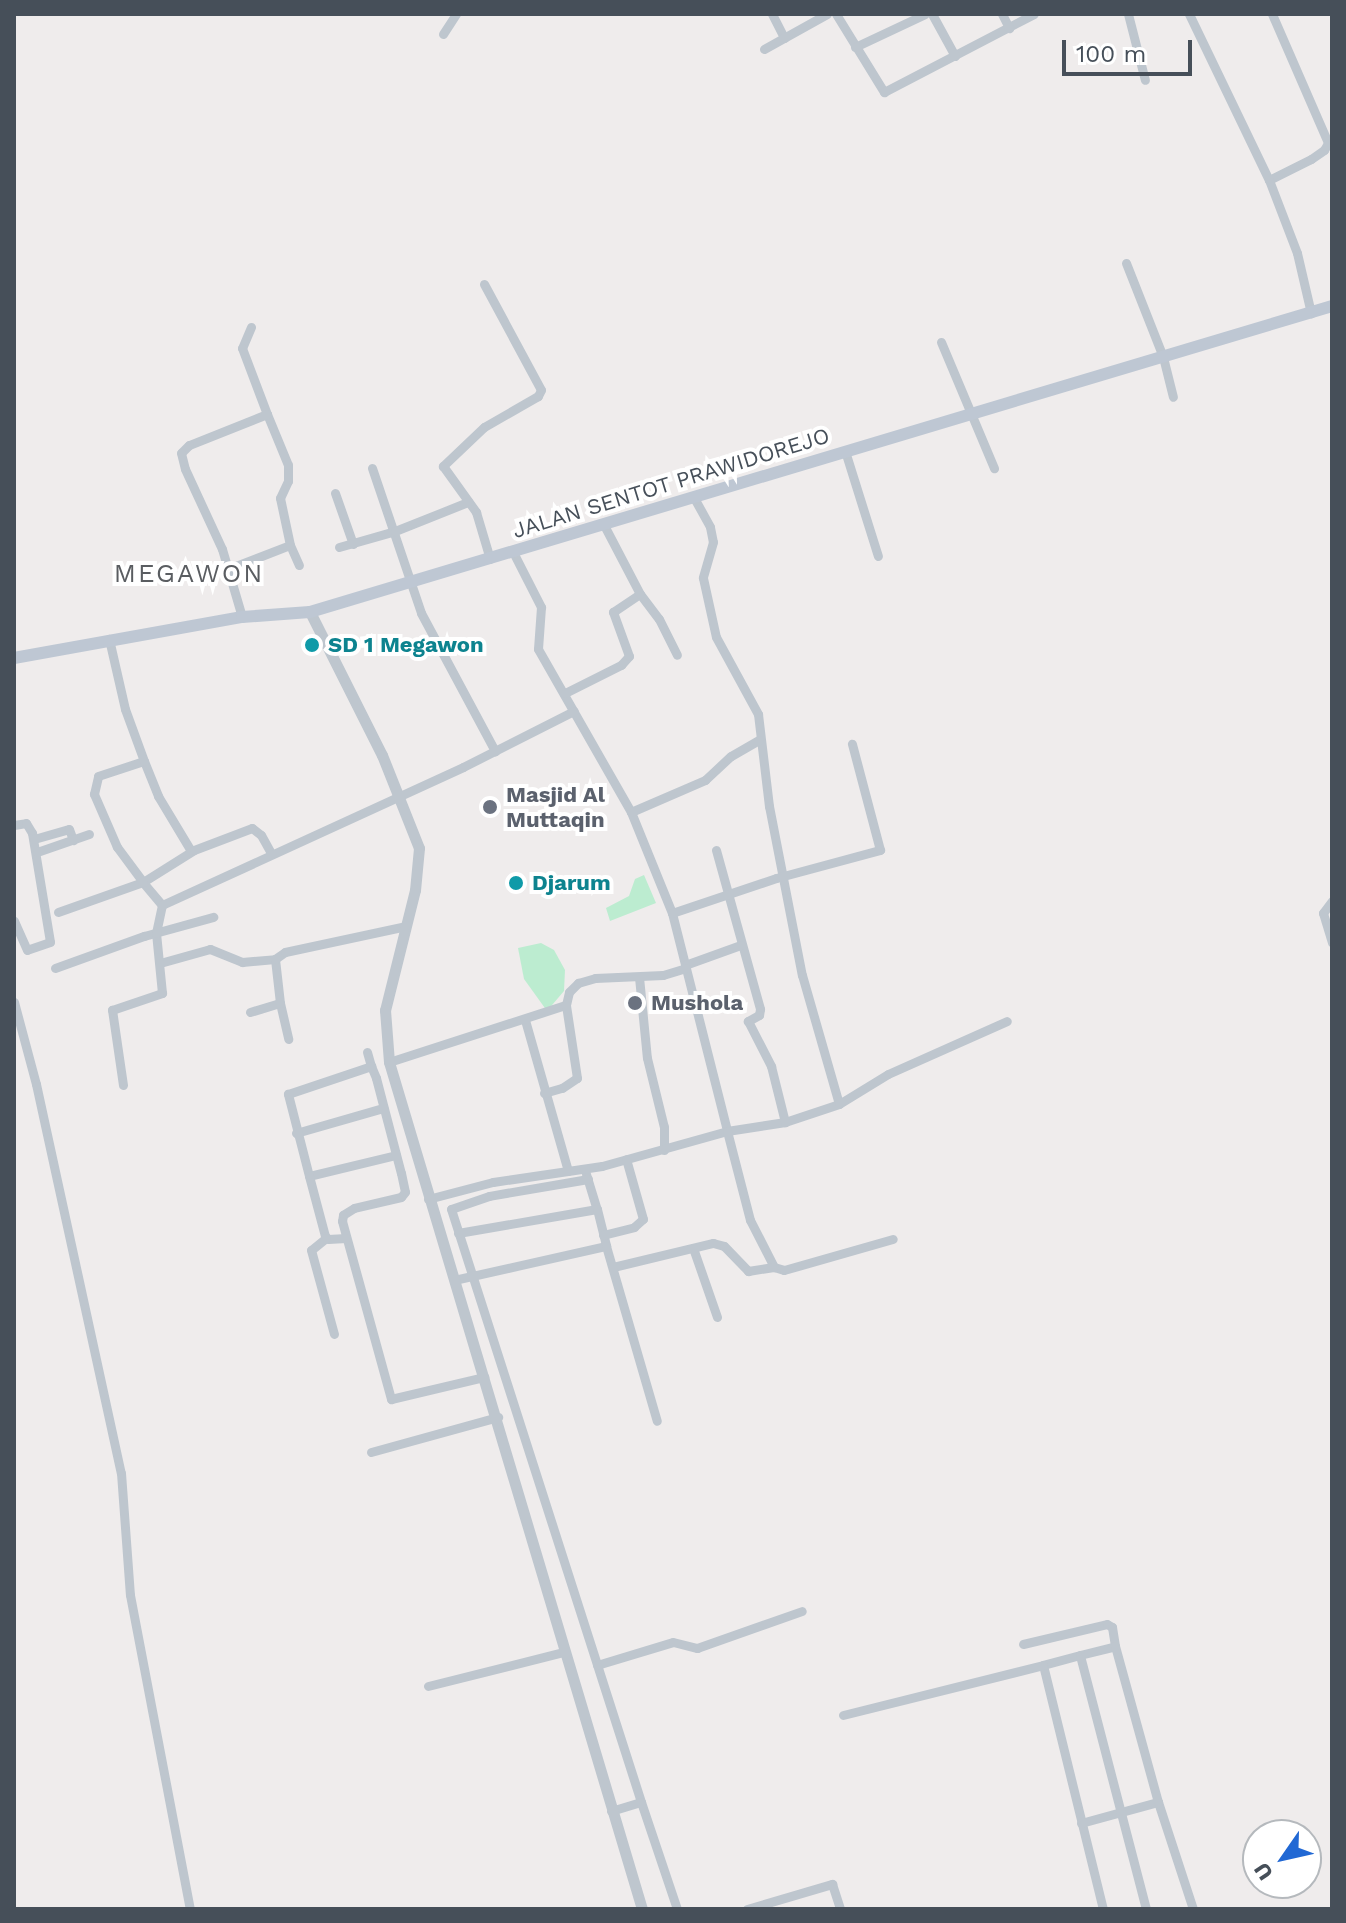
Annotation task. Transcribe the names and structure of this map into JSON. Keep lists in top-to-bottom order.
{
  "streets": {
    "main road": ["JALAN SENTOT PRAWIDOREJO"]
  },
  "districts": ["MEGAWON"],
  "places": [
    "SD 1 Megawon",
    "Masjid Al Muttaqin",
    "Djarum",
    "Mushola"
  ],
  "scale_bar": "100 m",
  "north": "bottom left"
}
